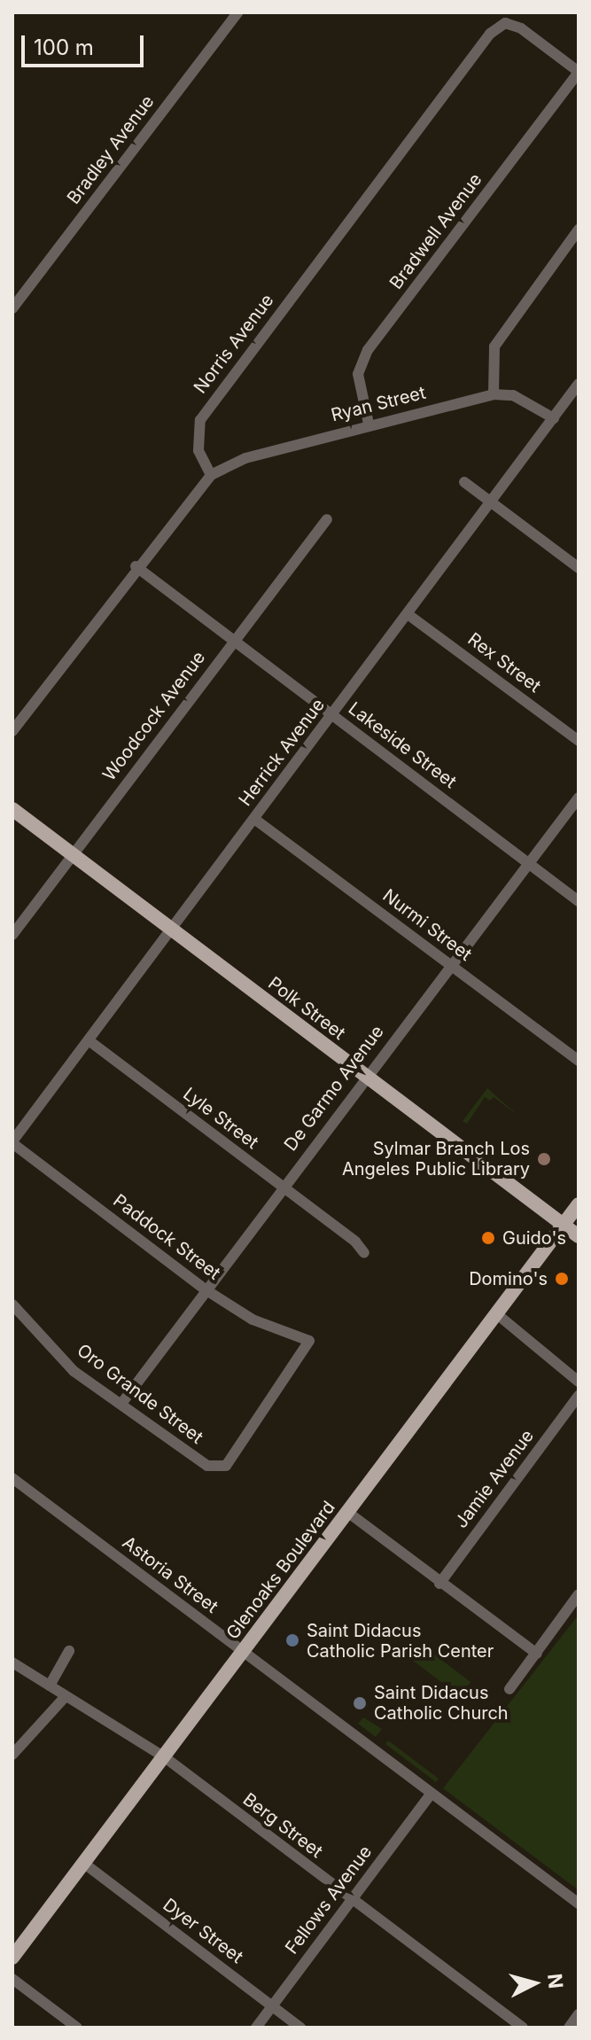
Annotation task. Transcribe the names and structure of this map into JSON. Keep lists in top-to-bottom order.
{
  "streets": {
    "main road": ["Polk Street", "Glenoaks Boulevard"],
    "street": [
      "Bradley Avenue",
      "Bradwell Avenue",
      "Norris Avenue",
      "Ryan Street",
      "Rex Street",
      "Woodcock Avenue",
      "Lakeside Street",
      "Herrick Avenue",
      "Nurmi Street",
      "De Garmo Avenue",
      "Lyle Street",
      "Paddock Street",
      "Oro Grande Street",
      "Jamie Avenue",
      "Astoria Street",
      "Berg Street",
      "Fellows Avenue",
      "Dyer Street"
    ]
  },
  "crossings": [
    ["Bradwell Avenue", "Norris Avenue"],
    ["Bradwell Avenue", "Ryan Street"],
    ["Norris Avenue", "Ryan Street"],
    ["Ryan Street", "Herrick Avenue"],
    ["Rex Street", "Herrick Avenue"],
    ["Woodcock Avenue", "Lakeside Street"],
    ["Woodcock Avenue", "Polk Street"],
    ["Lakeside Street", "Herrick Avenue"],
    ["Lakeside Street", "De Garmo Avenue"],
    ["Herrick Avenue", "Nurmi Street"],
    ["Herrick Avenue", "Polk Street"],
    ["Herrick Avenue", "Lyle Street"],
    ["Herrick Avenue", "Paddock Street"],
    ["Nurmi Street", "De Garmo Avenue"],
    ["Polk Street", "De Garmo Avenue"],
    ["Polk Street", "Glenoaks Boulevard"],
    ["De Garmo Avenue", "Lyle Street"],
    ["De Garmo Avenue", "Paddock Street"],
    ["De Garmo Avenue", "Oro Grande Street"],
    ["Paddock Street", "Oro Grande Street"],
    ["Glenoaks Boulevard", "Astoria Street"],
    ["Glenoaks Boulevard", "Berg Street"],
    ["Glenoaks Boulevard", "Dyer Street"],
    ["Astoria Street", "Fellows Avenue"],
    ["Berg Street", "Fellows Avenue"],
    ["Fellows Avenue", "Dyer Street"]
  ],
  "places": [
    "Sylmar Branch Los Angeles Public Library",
    "Guido's",
    "Domino's",
    "Saint Didacus Catholic Parish Center",
    "Saint Didacus Catholic Church"
  ],
  "scale_bar": "100 m",
  "north": "right"
}
